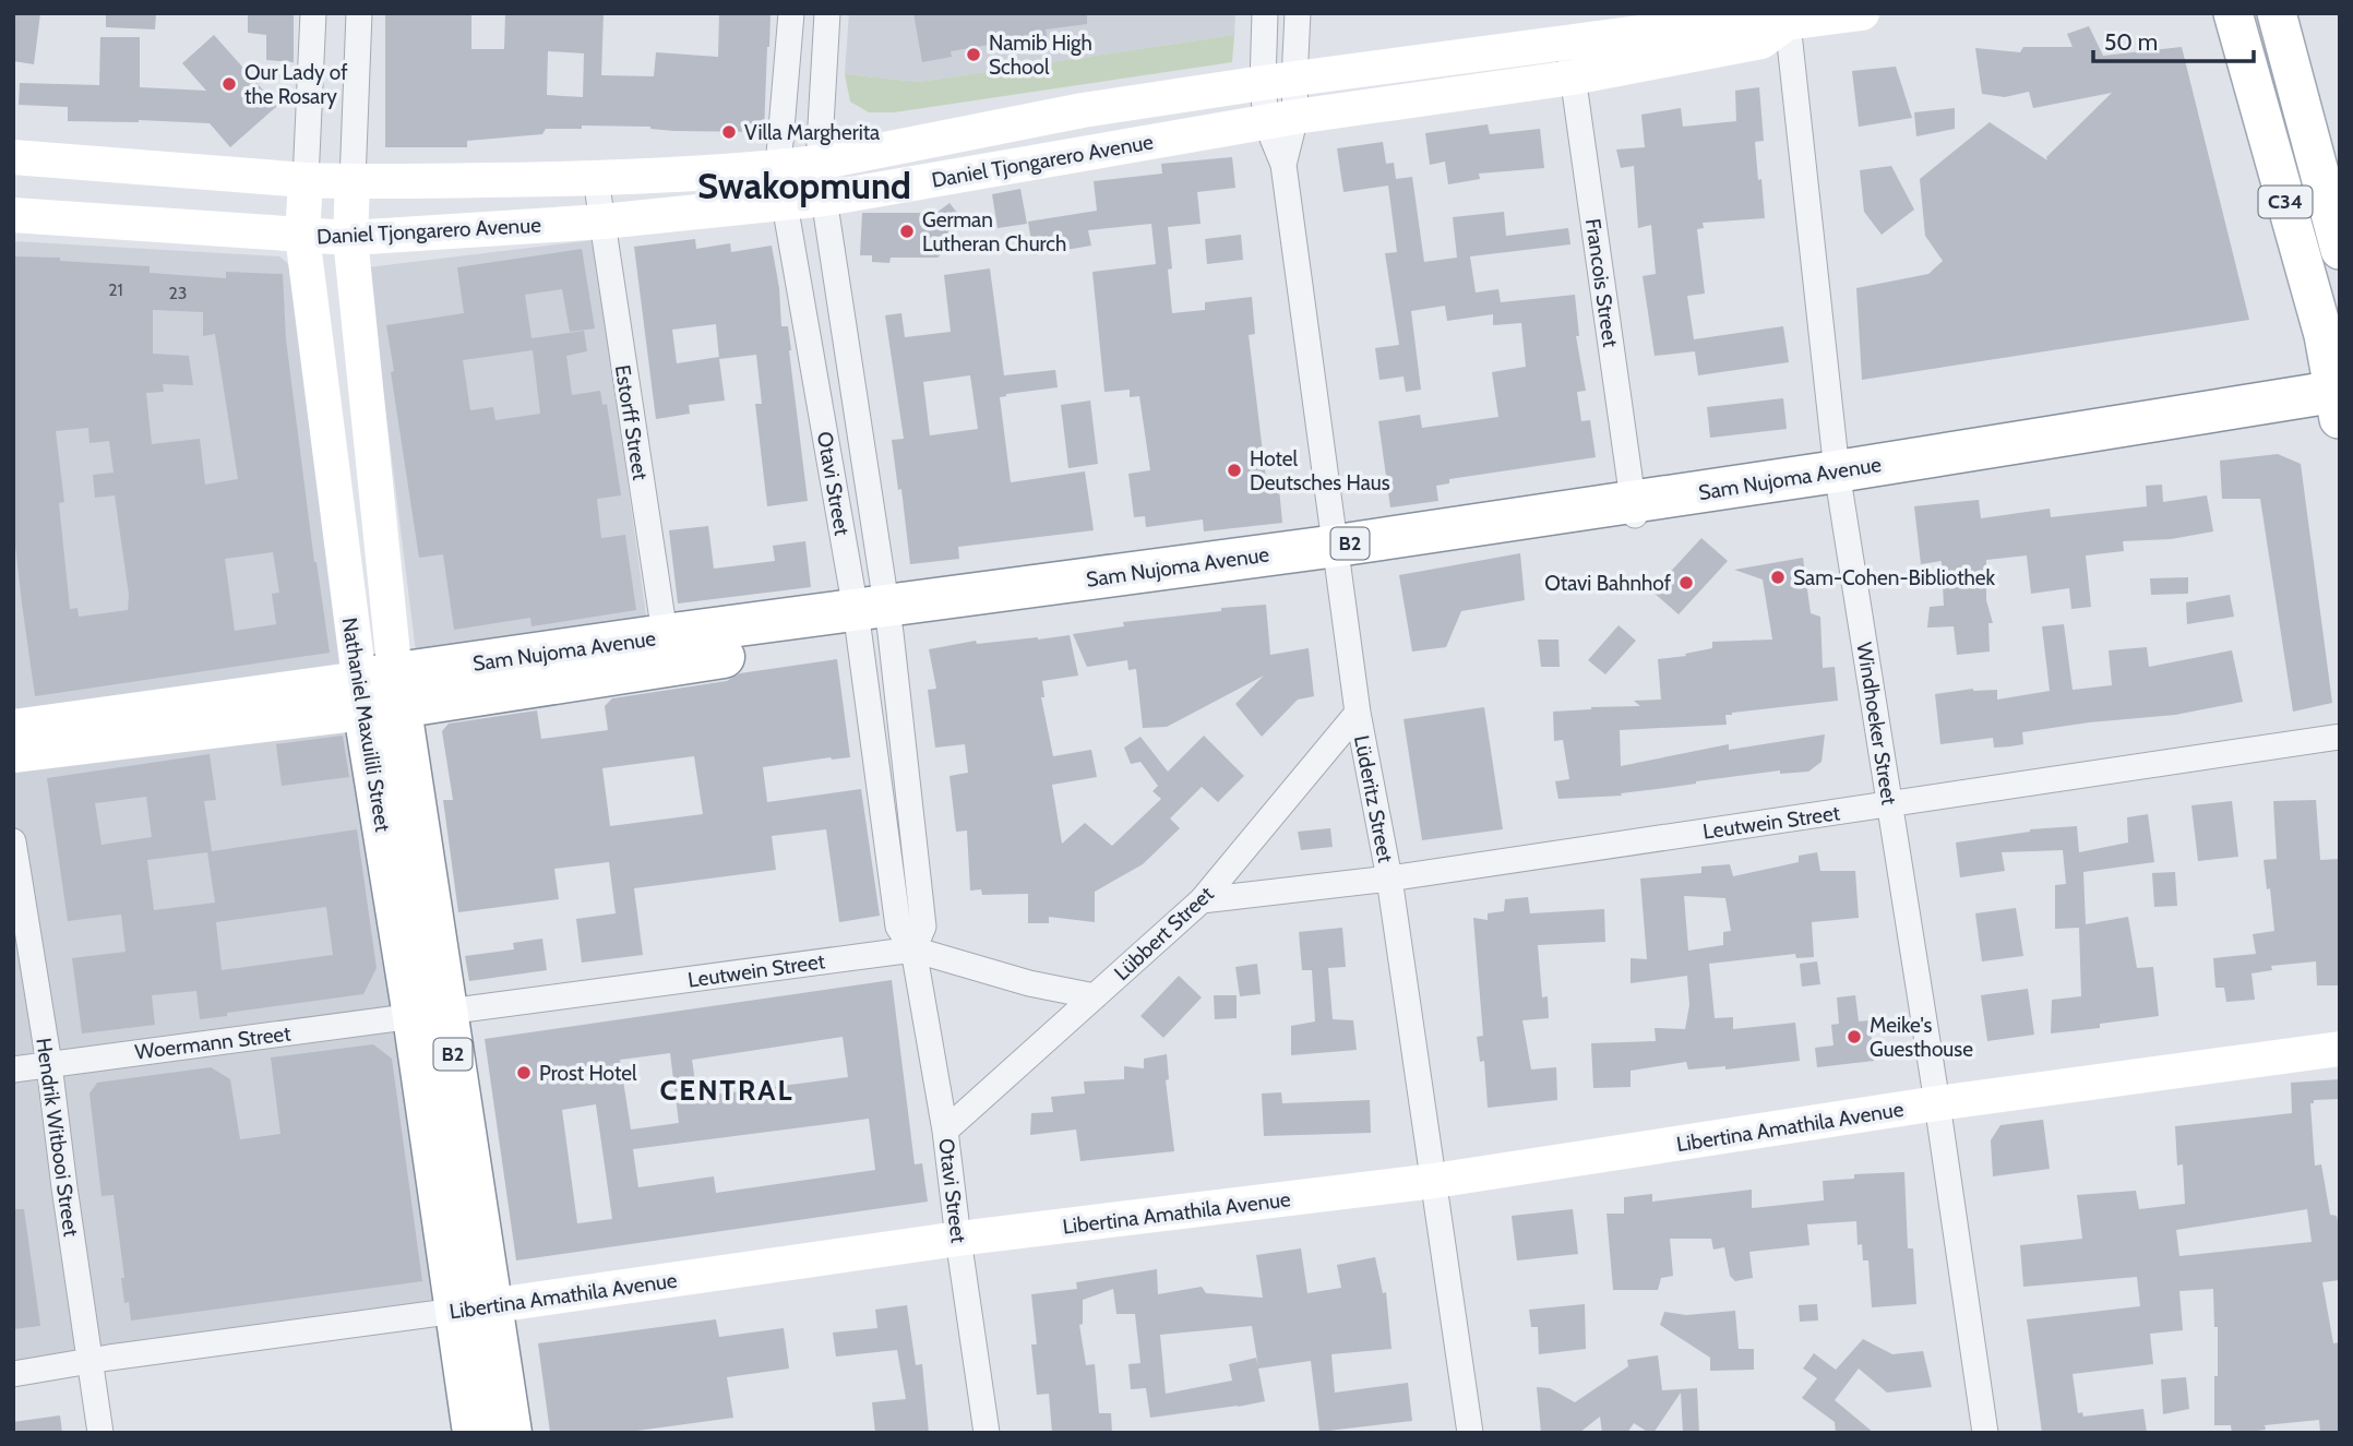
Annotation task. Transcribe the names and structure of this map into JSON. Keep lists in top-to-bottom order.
{
  "streets": {
    "highway": ["Sam Nujoma Avenue", "B2", "Nathaniel Maxuilili Street"],
    "main road": ["C34"],
    "street": [
      "Daniel Tjongarero Avenue",
      "Francois Street",
      "Estorff Street",
      "Otavi Street",
      "Windhoeker Street",
      "Lüderitz Street",
      "Leutwein Street",
      "Lübbert Street",
      "Woermann Street",
      "Libertina Amathila Avenue",
      "Hendrik Witbooi Street"
    ]
  },
  "crossings": [
    ["Daniel Tjongarero Avenue", "Francois Street"],
    ["Daniel Tjongarero Avenue", "Estorff Street"],
    ["Daniel Tjongarero Avenue", "Otavi Street"],
    ["Daniel Tjongarero Avenue", "Windhoeker Street"],
    ["Daniel Tjongarero Avenue", "Nathaniel Maxuilili Street"],
    ["Daniel Tjongarero Avenue", "Lüderitz Street"],
    ["C34", "Sam Nujoma Avenue"],
    ["Francois Street", "Sam Nujoma Avenue"],
    ["Estorff Street", "Sam Nujoma Avenue"],
    ["Sam Nujoma Avenue", "Otavi Street"],
    ["Sam Nujoma Avenue", "Windhoeker Street"],
    ["Sam Nujoma Avenue", "Nathaniel Maxuilili Street"],
    ["Sam Nujoma Avenue", "Lüderitz Street"],
    ["Otavi Street", "Leutwein Street"],
    ["Otavi Street", "Lübbert Street"],
    ["Otavi Street", "Libertina Amathila Avenue"],
    ["Windhoeker Street", "Leutwein Street"],
    ["Windhoeker Street", "Libertina Amathila Avenue"],
    ["Nathaniel Maxuilili Street", "Leutwein Street"],
    ["Nathaniel Maxuilili Street", "Woermann Street"],
    ["Nathaniel Maxuilili Street", "Libertina Amathila Avenue"],
    ["Lüderitz Street", "Leutwein Street"],
    ["Lüderitz Street", "Lübbert Street"],
    ["Lüderitz Street", "Libertina Amathila Avenue"],
    ["Leutwein Street", "Lübbert Street"],
    ["Leutwein Street", "Woermann Street"],
    ["Woermann Street", "Hendrik Witbooi Street"],
    ["Libertina Amathila Avenue", "Hendrik Witbooi Street"]
  ],
  "districts": ["Swakopmund", "CENTRAL"],
  "places": [
    "Namib High School",
    "Our Lady of the Rosary",
    "Villa Margherita",
    "German Lutheran Church",
    "Hotel Deutsches Haus",
    "Sam-Cohen-Bibliothek",
    "Otavi Bahnhof",
    "Meike's Guesthouse",
    "Prost Hotel"
  ],
  "house_numbers": ["21", "23"],
  "scale_bar": "50 m"
}
